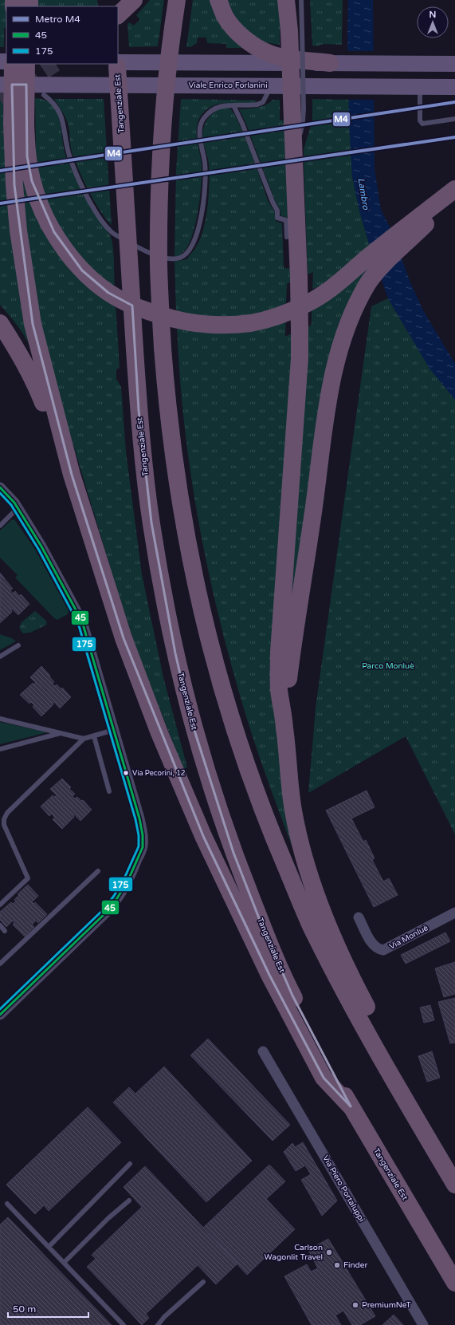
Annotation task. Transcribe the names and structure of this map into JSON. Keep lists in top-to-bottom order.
{
  "streets": {
    "highway": ["Tangenziale Est"],
    "main road": ["Viale Enrico Forlanini"],
    "street": ["Via Monluè", "Via Piero Portaluppi"]
  },
  "water": ["Lambro"],
  "parks": ["Parco Monluè"],
  "places": [
    "Via Pecorini, 12",
    "Carlson Wagonlit Travel",
    "Finder",
    "PremiumNeT"
  ],
  "lines": ["metro line M4", "transit line 45", "transit line 175"],
  "legend": ["Metro M4", "45", "175"],
  "scale_bar": "50 m",
  "north": "top"
}
